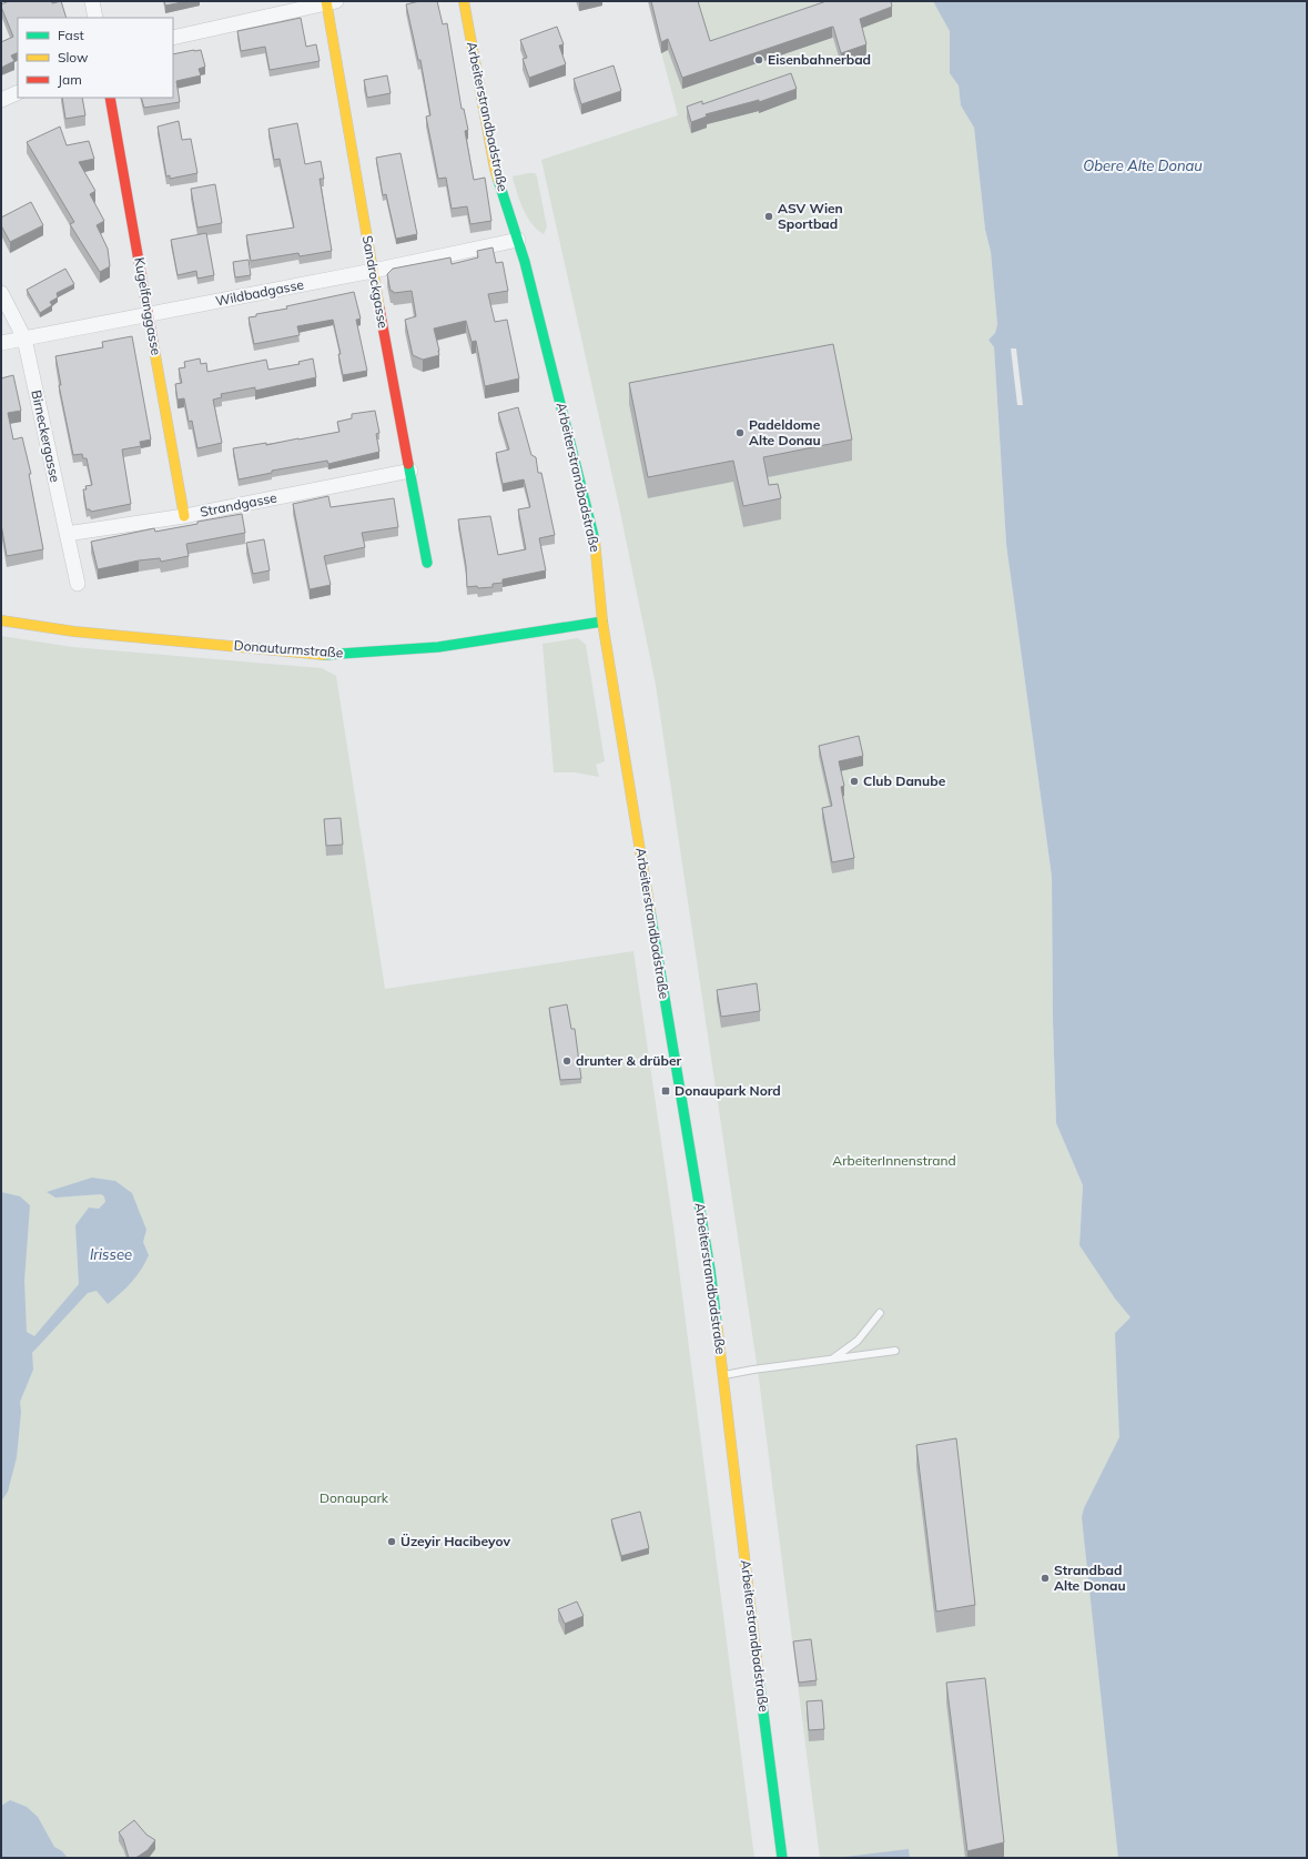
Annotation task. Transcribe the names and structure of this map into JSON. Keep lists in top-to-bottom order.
{
  "streets": {
    "main road": [
      "Arbeiterstrandbadstraße",
      "Sandrockgasse",
      "Kugelfanggasse",
      "Donauturmstraße"
    ],
    "street": ["Wildbadgasse", "Birneckergasse", "Strandgasse"]
  },
  "crossings": [
    ["Arbeiterstrandbadstraße", "Wildbadgasse"],
    ["Arbeiterstrandbadstraße", "Donauturmstraße"],
    ["Sandrockgasse", "Wildbadgasse"],
    ["Sandrockgasse", "Strandgasse"],
    ["Wildbadgasse", "Kugelfanggasse"],
    ["Wildbadgasse", "Birneckergasse"],
    ["Kugelfanggasse", "Strandgasse"],
    ["Birneckergasse", "Strandgasse"]
  ],
  "water": ["Obere Alte Donau", "Irissee"],
  "parks": ["ArbeiterInnenstrand", "Donaupark"],
  "places": {
    "other": [
      "Eisenbahnerbad",
      "ASV Wien Sportbad",
      "Padeldome Alte Donau",
      "Club Danube",
      "drunter & drüber",
      "Üzeyir Hacibeyov",
      "Strandbad Alte Donau"
    ],
    "transit": ["Donaupark Nord"]
  },
  "legend": ["Fast", "Slow", "Jam"]
}
